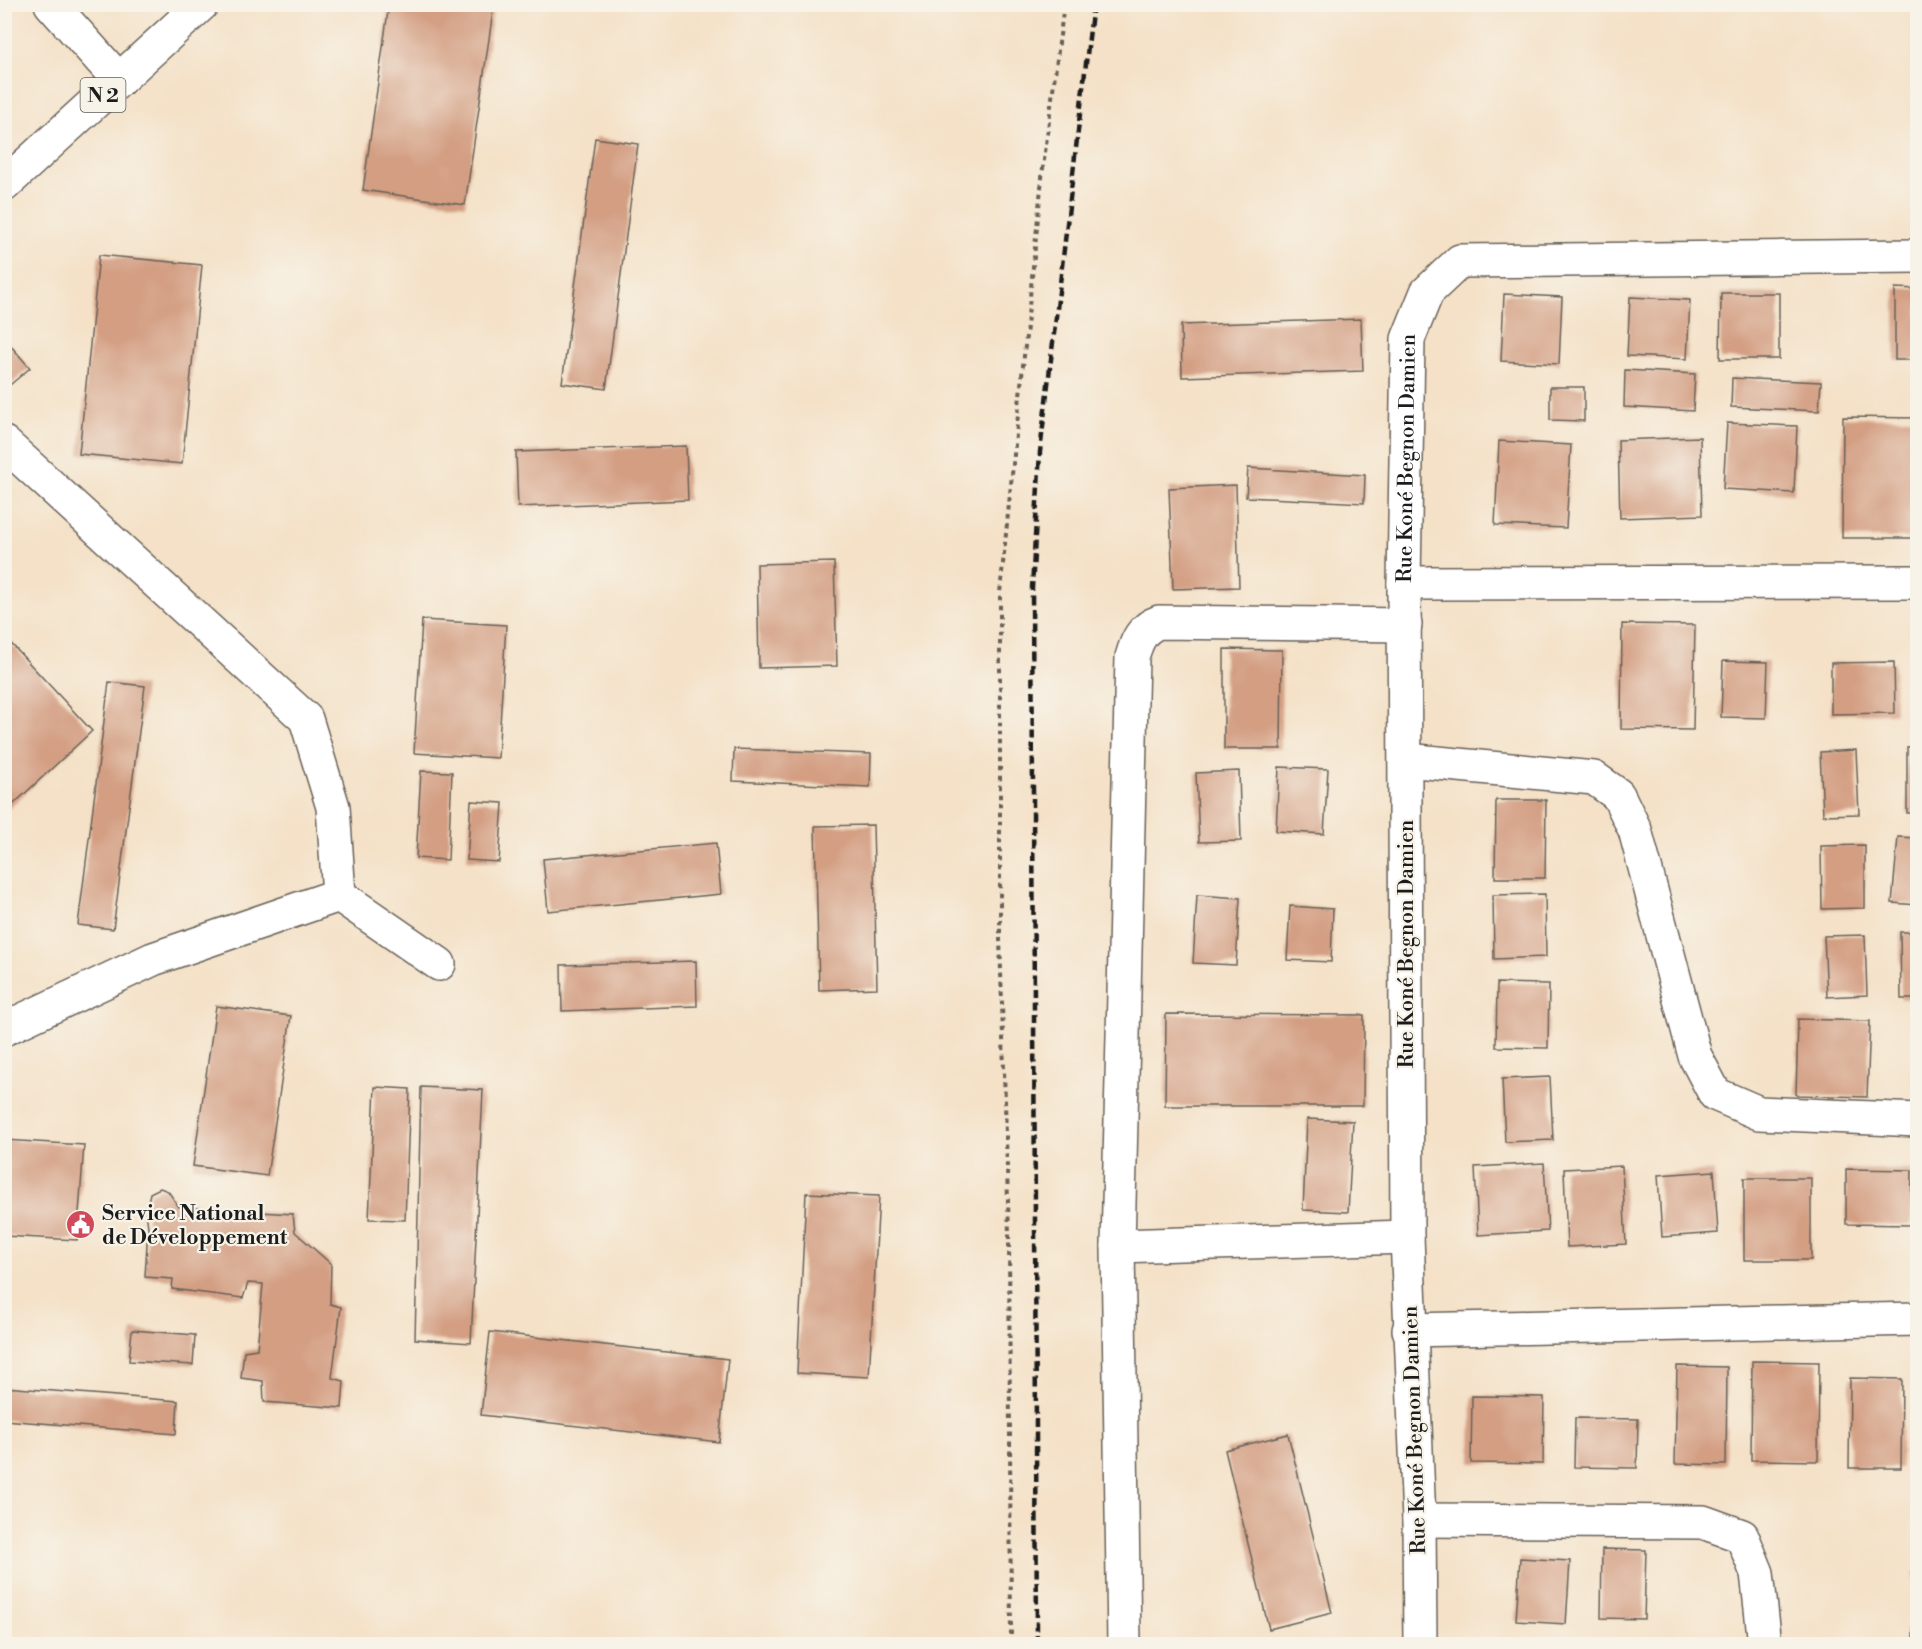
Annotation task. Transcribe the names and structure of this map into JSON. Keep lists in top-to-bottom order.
{
  "streets": {
    "street": ["N 2", "Rue Koné Begnon Damien"]
  },
  "places": {
    "public building": ["Service National de Développement"]
  }
}
